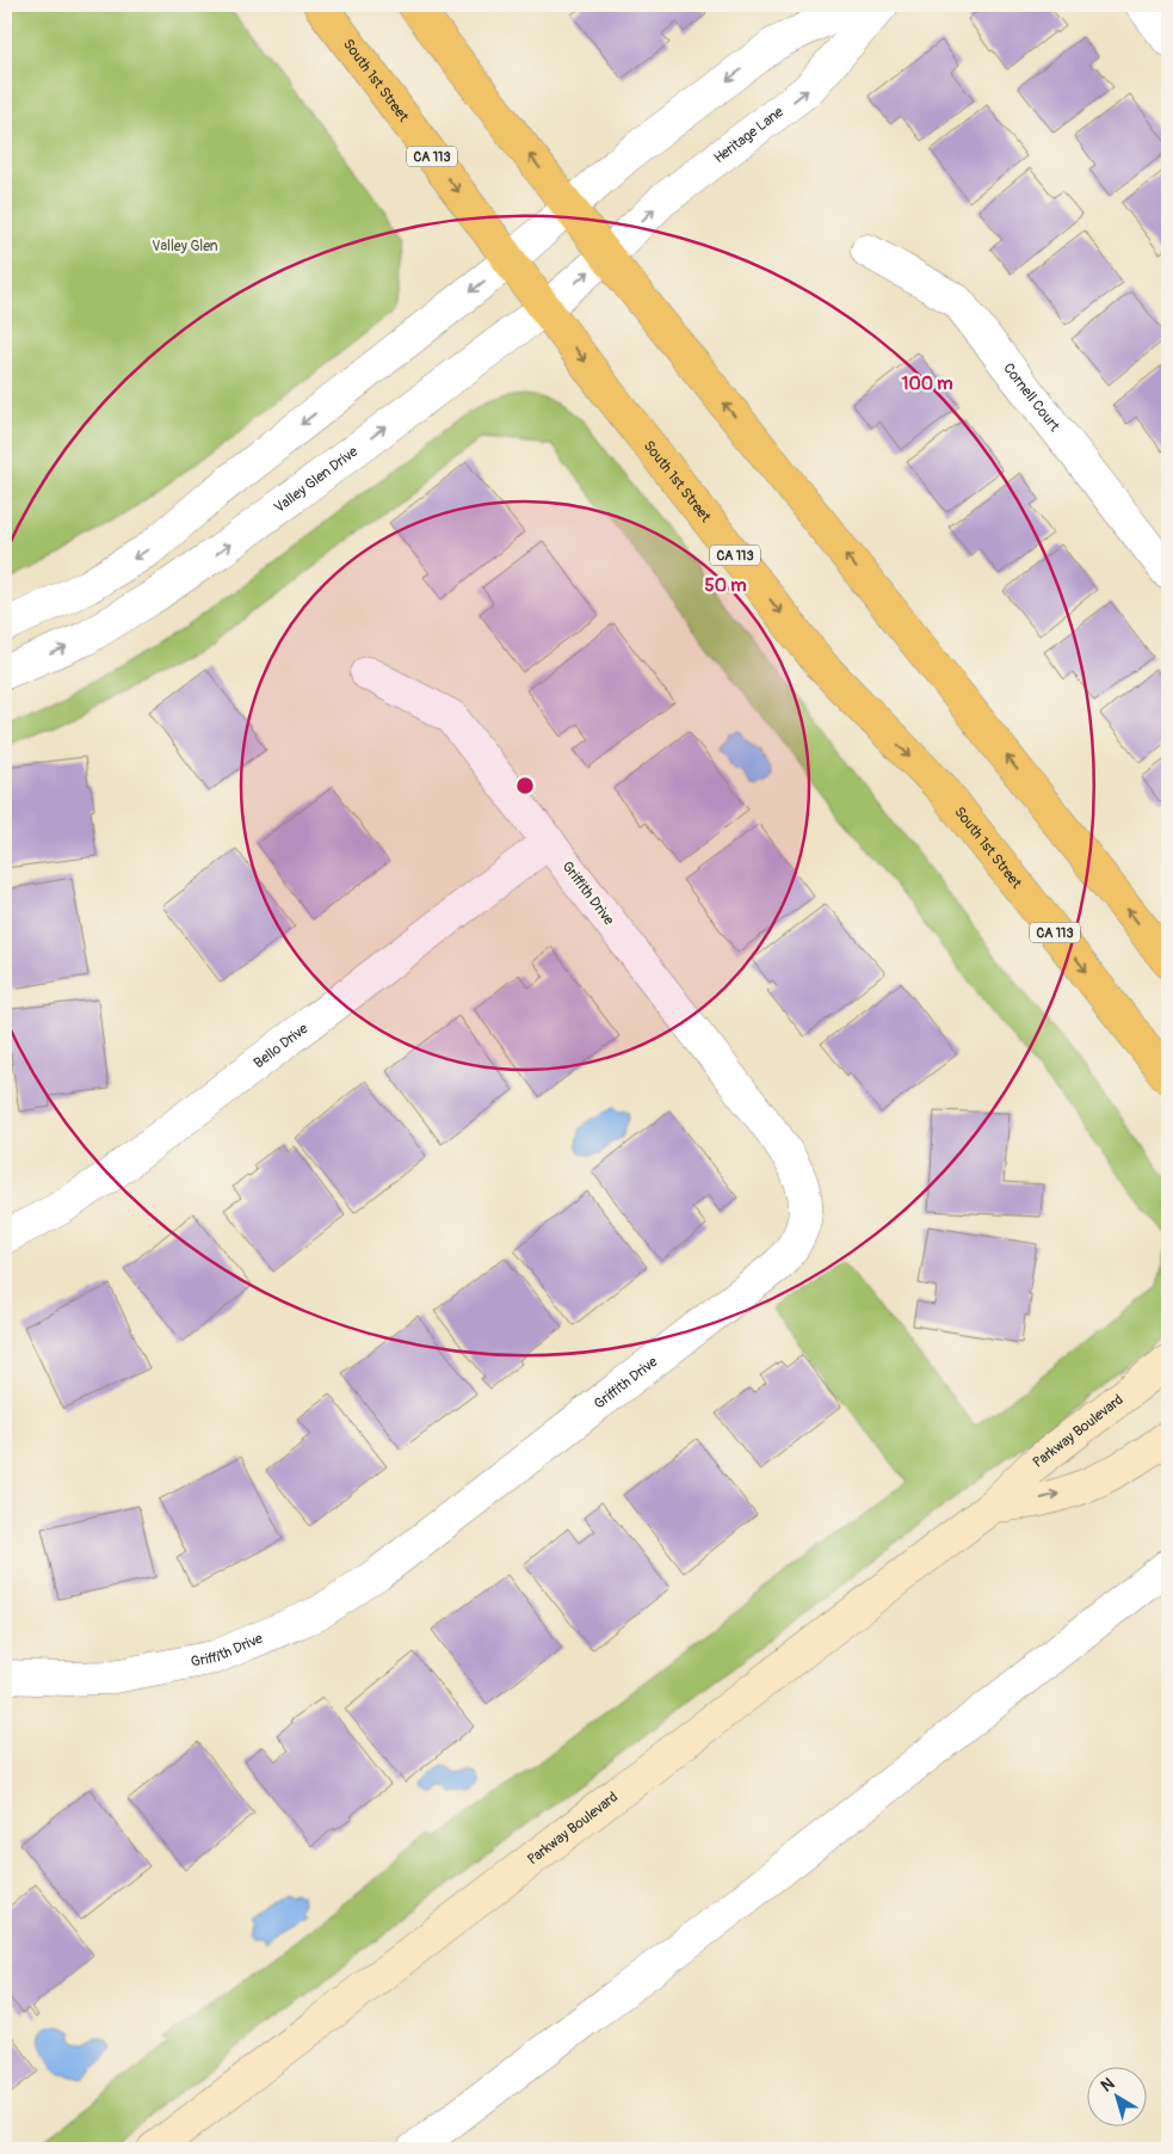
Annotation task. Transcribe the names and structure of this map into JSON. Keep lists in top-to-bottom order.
{
  "streets": {
    "main road": ["South 1st Street", "CA 113"],
    "street": [
      "Heritage Lane",
      "Cornell Court",
      "Valley Glen Drive",
      "Griffith Drive",
      "Bello Drive",
      "Parkway Boulevard"
    ]
  },
  "crossings": [
    ["South 1st Street", "Valley Glen Drive"],
    ["Heritage Lane", "Valley Glen Drive"],
    ["Griffith Drive", "Bello Drive"]
  ],
  "parks": ["Valley Glen"],
  "north": "top left",
  "rings": ["100 m", "50 m"]
}
